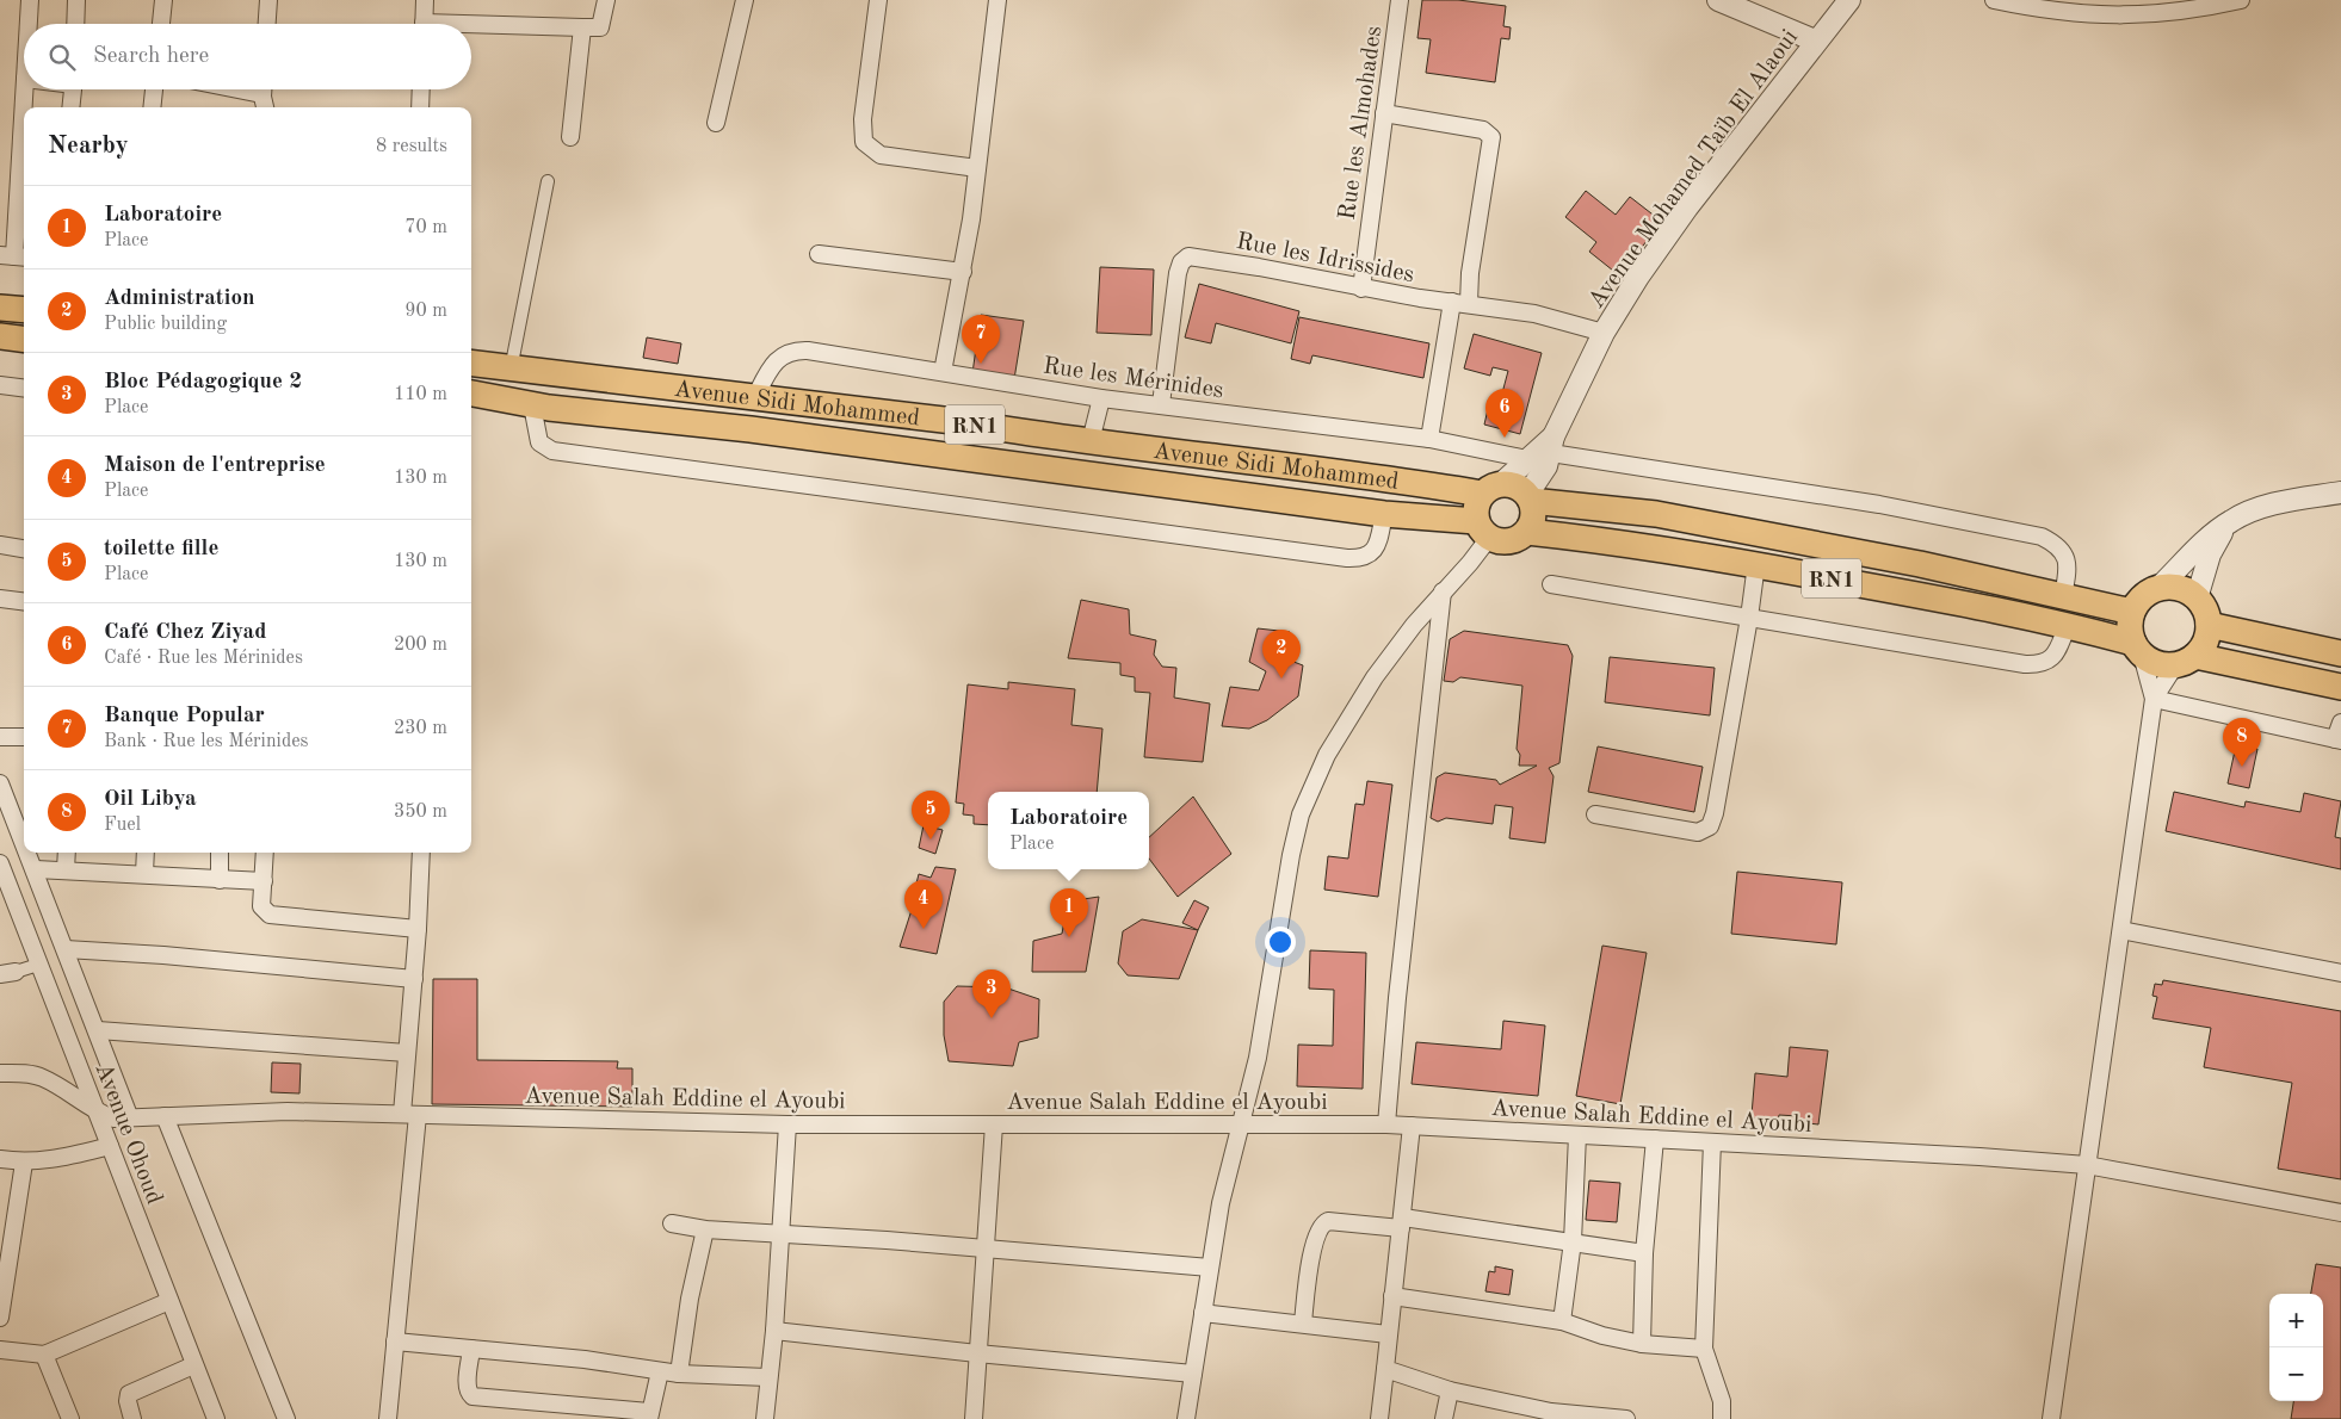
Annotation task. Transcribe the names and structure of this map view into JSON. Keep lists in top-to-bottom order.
{
  "streets": {
    "main road": ["Avenue Sidi Mohammed", "RN1"],
    "street": [
      "Rue les Almohades",
      "Avenue Mohamed Taïb El Alaoui",
      "Rue les Idrissides",
      "Rue les Mérinides",
      "Avenue Salah Eddine el Ayoubi",
      "Avenue Ohoud"
    ]
  },
  "crossings": [
    ["Rue les Almohades", "Rue les Idrissides"],
    ["Avenue Mohamed Taïb El Alaoui", "Rue les Idrissides"],
    ["Avenue Mohamed Taïb El Alaoui", "Rue les Mérinides"],
    ["Avenue Mohamed Taïb El Alaoui", "Avenue Sidi Mohammed"],
    ["Avenue Mohamed Taïb El Alaoui", "RN1"],
    ["Rue les Idrissides", "Rue les Mérinides"],
    ["Rue les Mérinides", "Avenue Sidi Mohammed"],
    ["Avenue Sidi Mohammed", "RN1"],
    ["Avenue Salah Eddine el Ayoubi", "Avenue Ohoud"]
  ],
  "page": {
    "search": "Search here",
    "heading": ["Nearby", "8 results"],
    "list": [
      {
        "mark": "1",
        "name": "Laboratoire",
        "note": "Place",
        "value": "70 m"
      },
      {
        "mark": "2",
        "name": "Administration",
        "note": "Public building",
        "value": "90 m"
      },
      {
        "mark": "3",
        "name": "Bloc Pédagogique 2",
        "note": "Place",
        "value": "110 m"
      },
      {
        "mark": "4",
        "name": "Maison de l'entreprise",
        "note": "Place",
        "value": "130 m"
      },
      {
        "mark": "5",
        "name": "toilette fille",
        "note": "Place",
        "value": "130 m"
      },
      {
        "mark": "6",
        "name": "Café Chez Ziyad",
        "note": "Café · Rue les Mérinides",
        "value": "200 m"
      },
      {
        "mark": "7",
        "name": "Banque Popular",
        "note": "Bank · Rue les Mérinides",
        "value": "230 m"
      },
      {
        "mark": "8",
        "name": "Oil Libya",
        "note": "Fuel",
        "value": "350 m"
      }
    ],
    "pins": [
      "7",
      "6",
      "2",
      "8",
      "5",
      "4",
      "1",
      "3"
    ],
    "popup": ["Laboratoire", "Place"],
    "map_buttons": ["+", "−"]
  }
}
